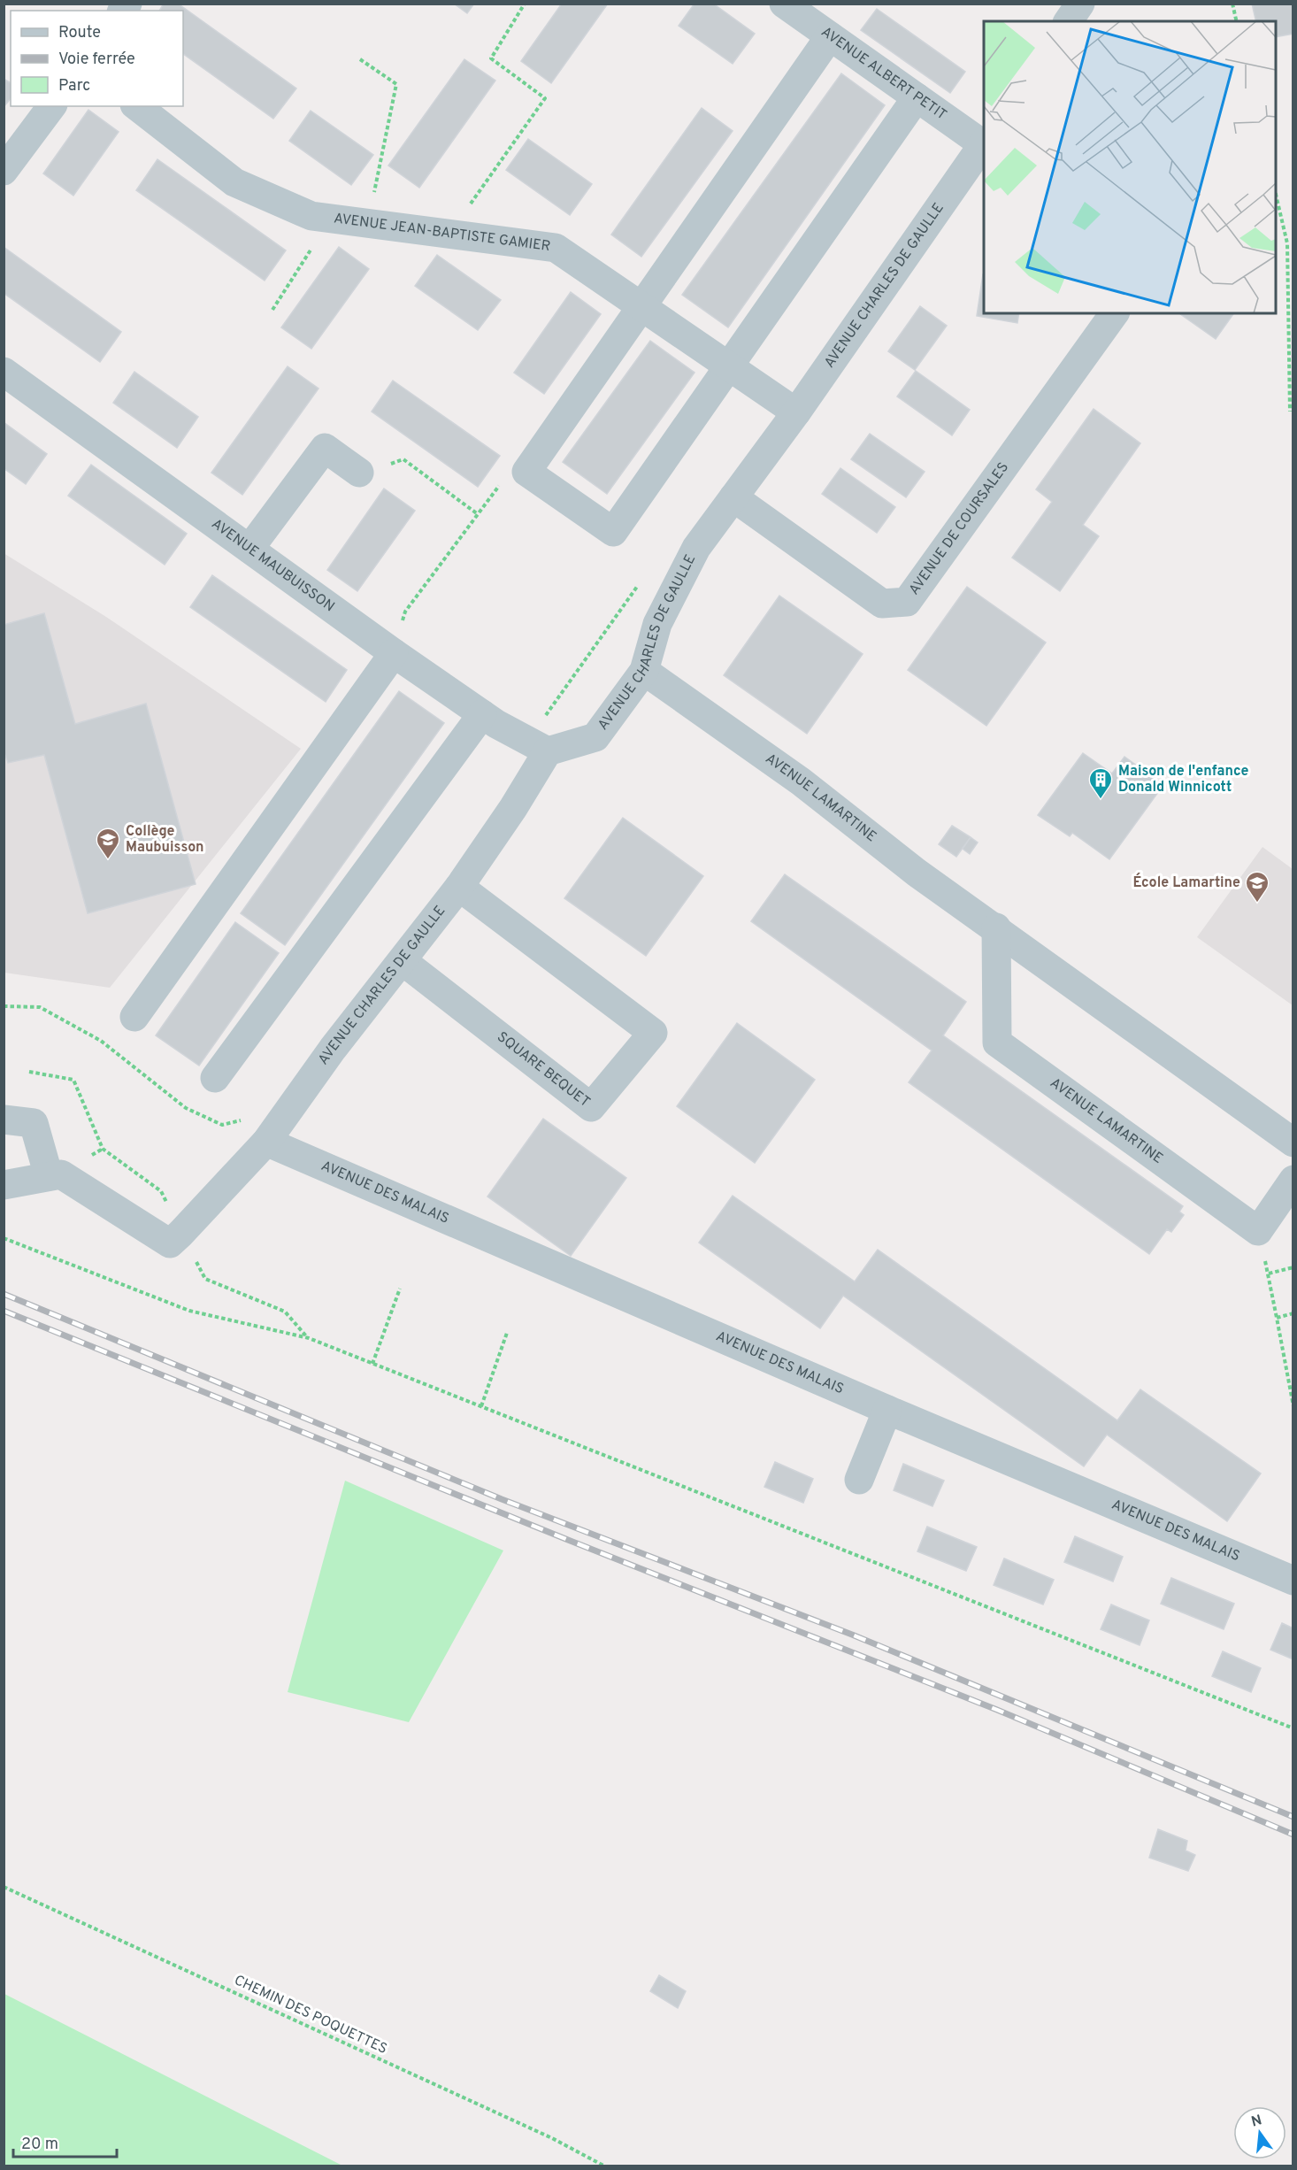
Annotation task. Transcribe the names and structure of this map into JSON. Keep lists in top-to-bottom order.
{
  "streets": {
    "street": [
      "AVENUE ALBERT PETIT",
      "AVENUE JEAN-BAPTISTE GAMIER",
      "AVENUE CHARLES DE GAULLE",
      "AVENUE DE COURSALES",
      "AVENUE MAUBUISSON",
      "AVENUE LAMARTINE",
      "SQUARE BEQUET",
      "AVENUE DES MALAIS"
    ],
    "path": ["CHEMIN DES POQUETTES"]
  },
  "crossings": [
    ["AVENUE ALBERT PETIT", "AVENUE CHARLES DE GAULLE"],
    ["AVENUE JEAN-BAPTISTE GAMIER", "AVENUE CHARLES DE GAULLE"],
    ["AVENUE CHARLES DE GAULLE", "AVENUE DE COURSALES"],
    ["AVENUE CHARLES DE GAULLE", "AVENUE MAUBUISSON"],
    ["AVENUE CHARLES DE GAULLE", "AVENUE LAMARTINE"],
    ["AVENUE CHARLES DE GAULLE", "SQUARE BEQUET"],
    ["AVENUE CHARLES DE GAULLE", "AVENUE DES MALAIS"]
  ],
  "places": {
    "building": ["Maison de l'enfance Donald Winnicott"],
    "school or university": ["Collège Maubuisson", "École Lamartine"]
  },
  "legend": ["Route", "Voie ferrée", "Parc"],
  "scale_bar": "20 m",
  "north": "top"
}
